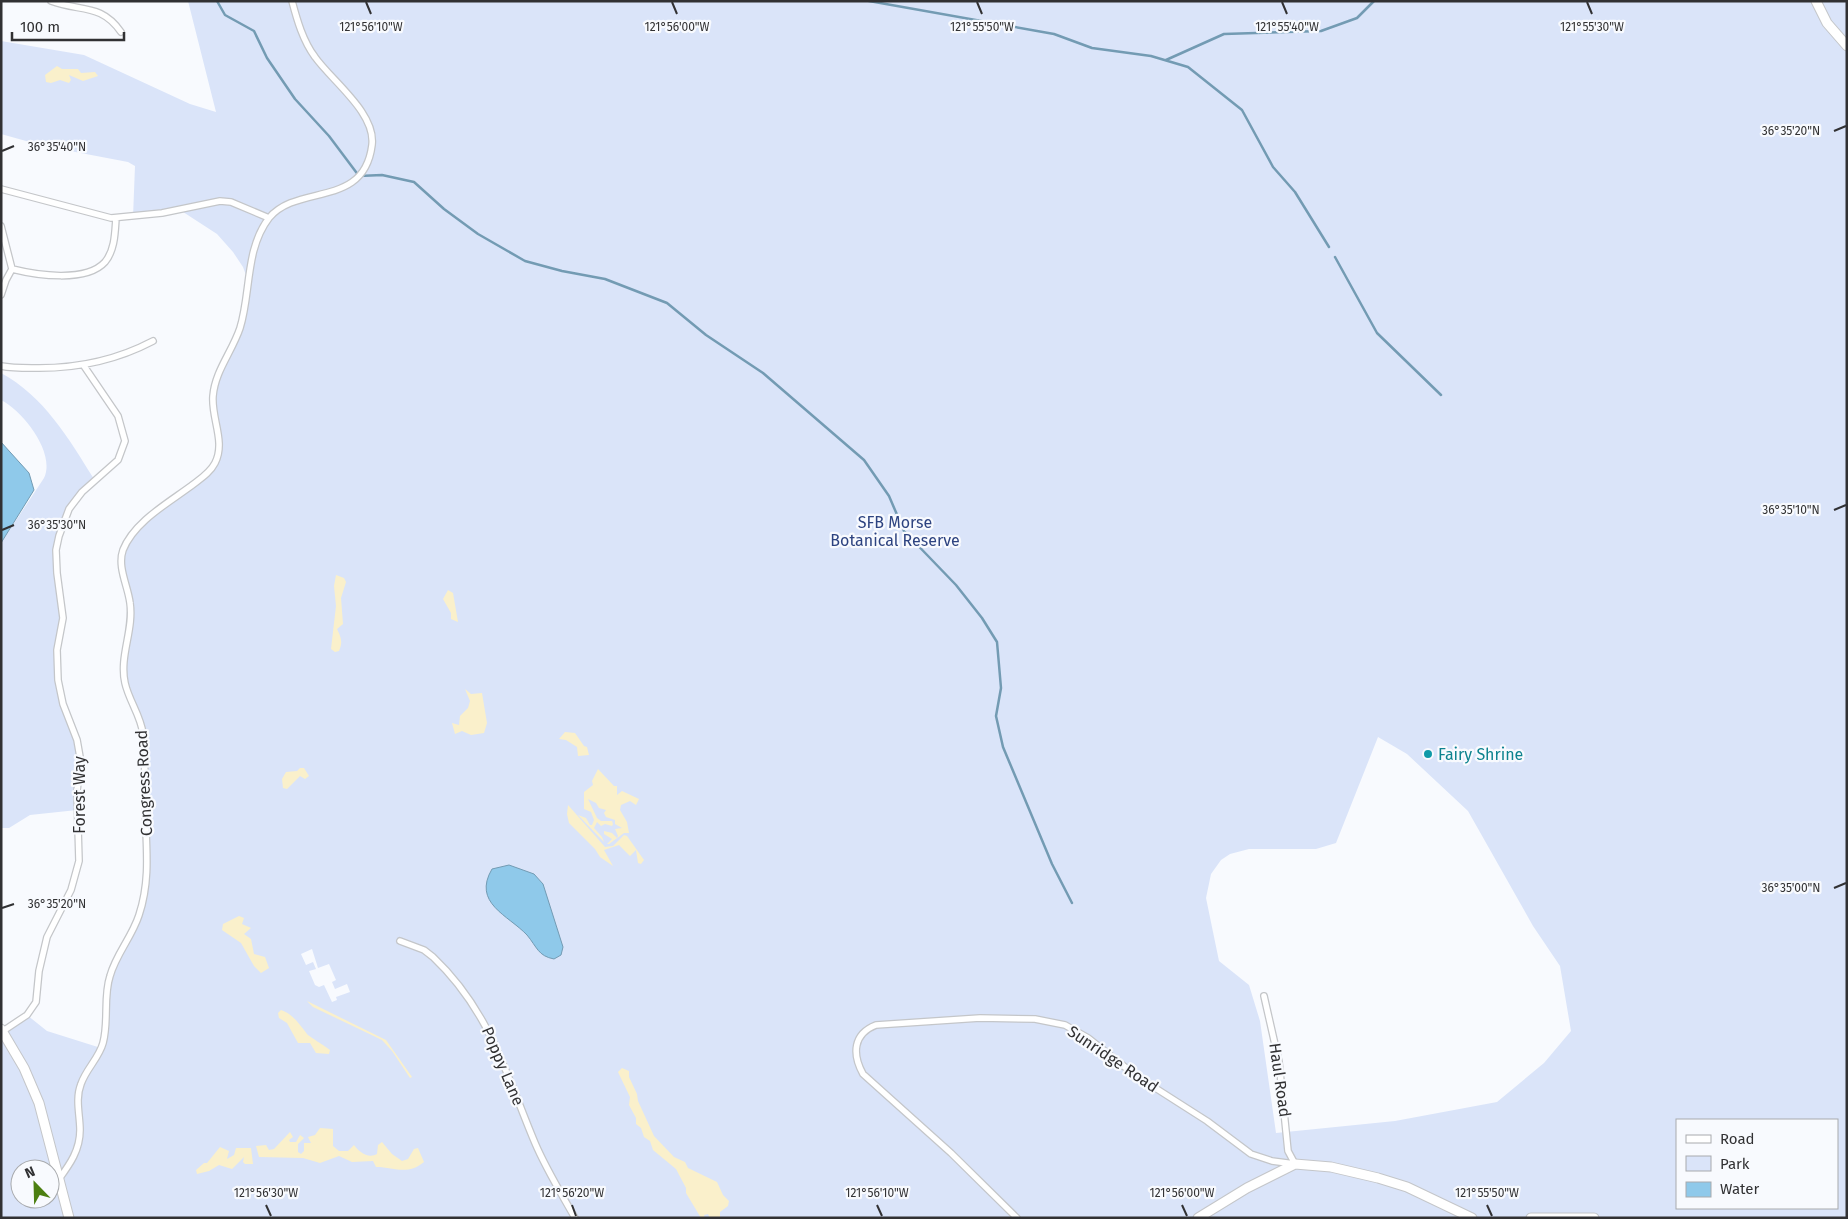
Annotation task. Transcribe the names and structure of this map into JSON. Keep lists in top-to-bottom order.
{
  "streets": {
    "street": [
      "Congress Road",
      "Forest Way",
      "Sunridge Road",
      "Poppy Lane",
      "Haul Road"
    ]
  },
  "crossings": [
    ["Sunridge Road", "Haul Road"]
  ],
  "parks": ["SFB Morse Botanical Reserve"],
  "places": ["Fairy Shrine"],
  "legend": ["Road", "Park", "Water"],
  "scale_bar": "100 m",
  "north": "top left",
  "coordinates": [
    "121°56'10\"W",
    "121°56'00\"W",
    "121°55'50\"W",
    "121°55'40\"W",
    "121°55'30\"W",
    "36°35'20\"N",
    "36°35'40\"N",
    "36°35'10\"N",
    "36°35'30\"N",
    "36°35'00\"N",
    "121°56'30\"W",
    "121°56'20\"W"
  ]
}
